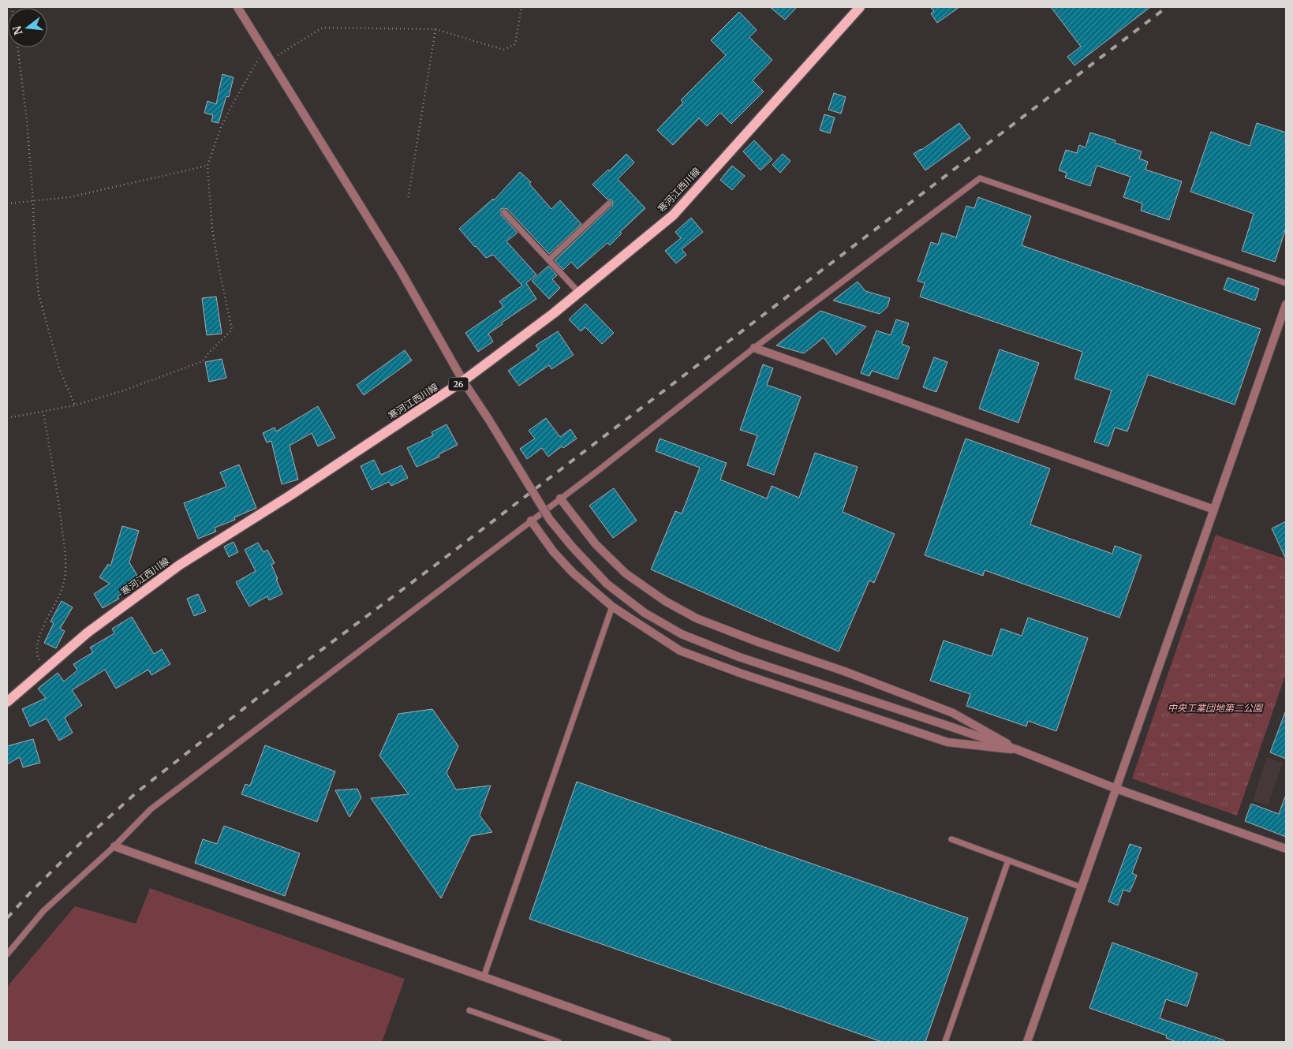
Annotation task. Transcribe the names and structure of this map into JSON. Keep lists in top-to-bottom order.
{
  "streets": {
    "main road": ["寒河江西川線", "26"]
  },
  "parks": ["中央工業団地第二公園"],
  "north": "left"
}
